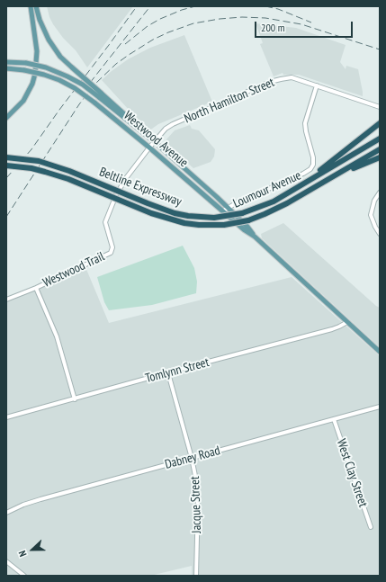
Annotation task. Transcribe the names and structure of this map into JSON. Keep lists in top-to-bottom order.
{
  "streets": {
    "highway": ["Beltline Expressway"],
    "main road": ["Westwood Avenue"],
    "street": [
      "North Hamilton Street",
      "Loumour Avenue",
      "Westwood Trail",
      "Tomlynn Street",
      "Dabney Road",
      "West Clay Street",
      "Jacque Street"
    ]
  },
  "crossings": [
    ["North Hamilton Street", "Westwood Avenue"],
    ["North Hamilton Street", "Loumour Avenue"],
    ["North Hamilton Street", "Westwood Trail"],
    ["Westwood Avenue", "Loumour Avenue"],
    ["Westwood Avenue", "Westwood Trail"],
    ["Westwood Avenue", "Tomlynn Street"],
    ["Westwood Trail", "Tomlynn Street"],
    ["Tomlynn Street", "Jacque Street"],
    ["Dabney Road", "West Clay Street"],
    ["Dabney Road", "Jacque Street"]
  ],
  "scale_bar": "200 m",
  "north": "left"
}
